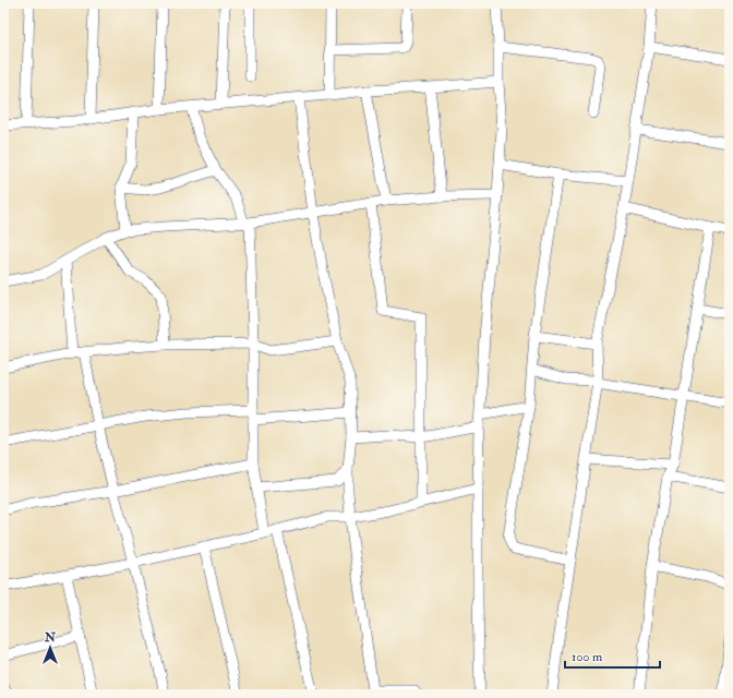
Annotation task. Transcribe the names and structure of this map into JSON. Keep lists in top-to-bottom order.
{
  "scale_bar": "100 m",
  "north": "top"
}
